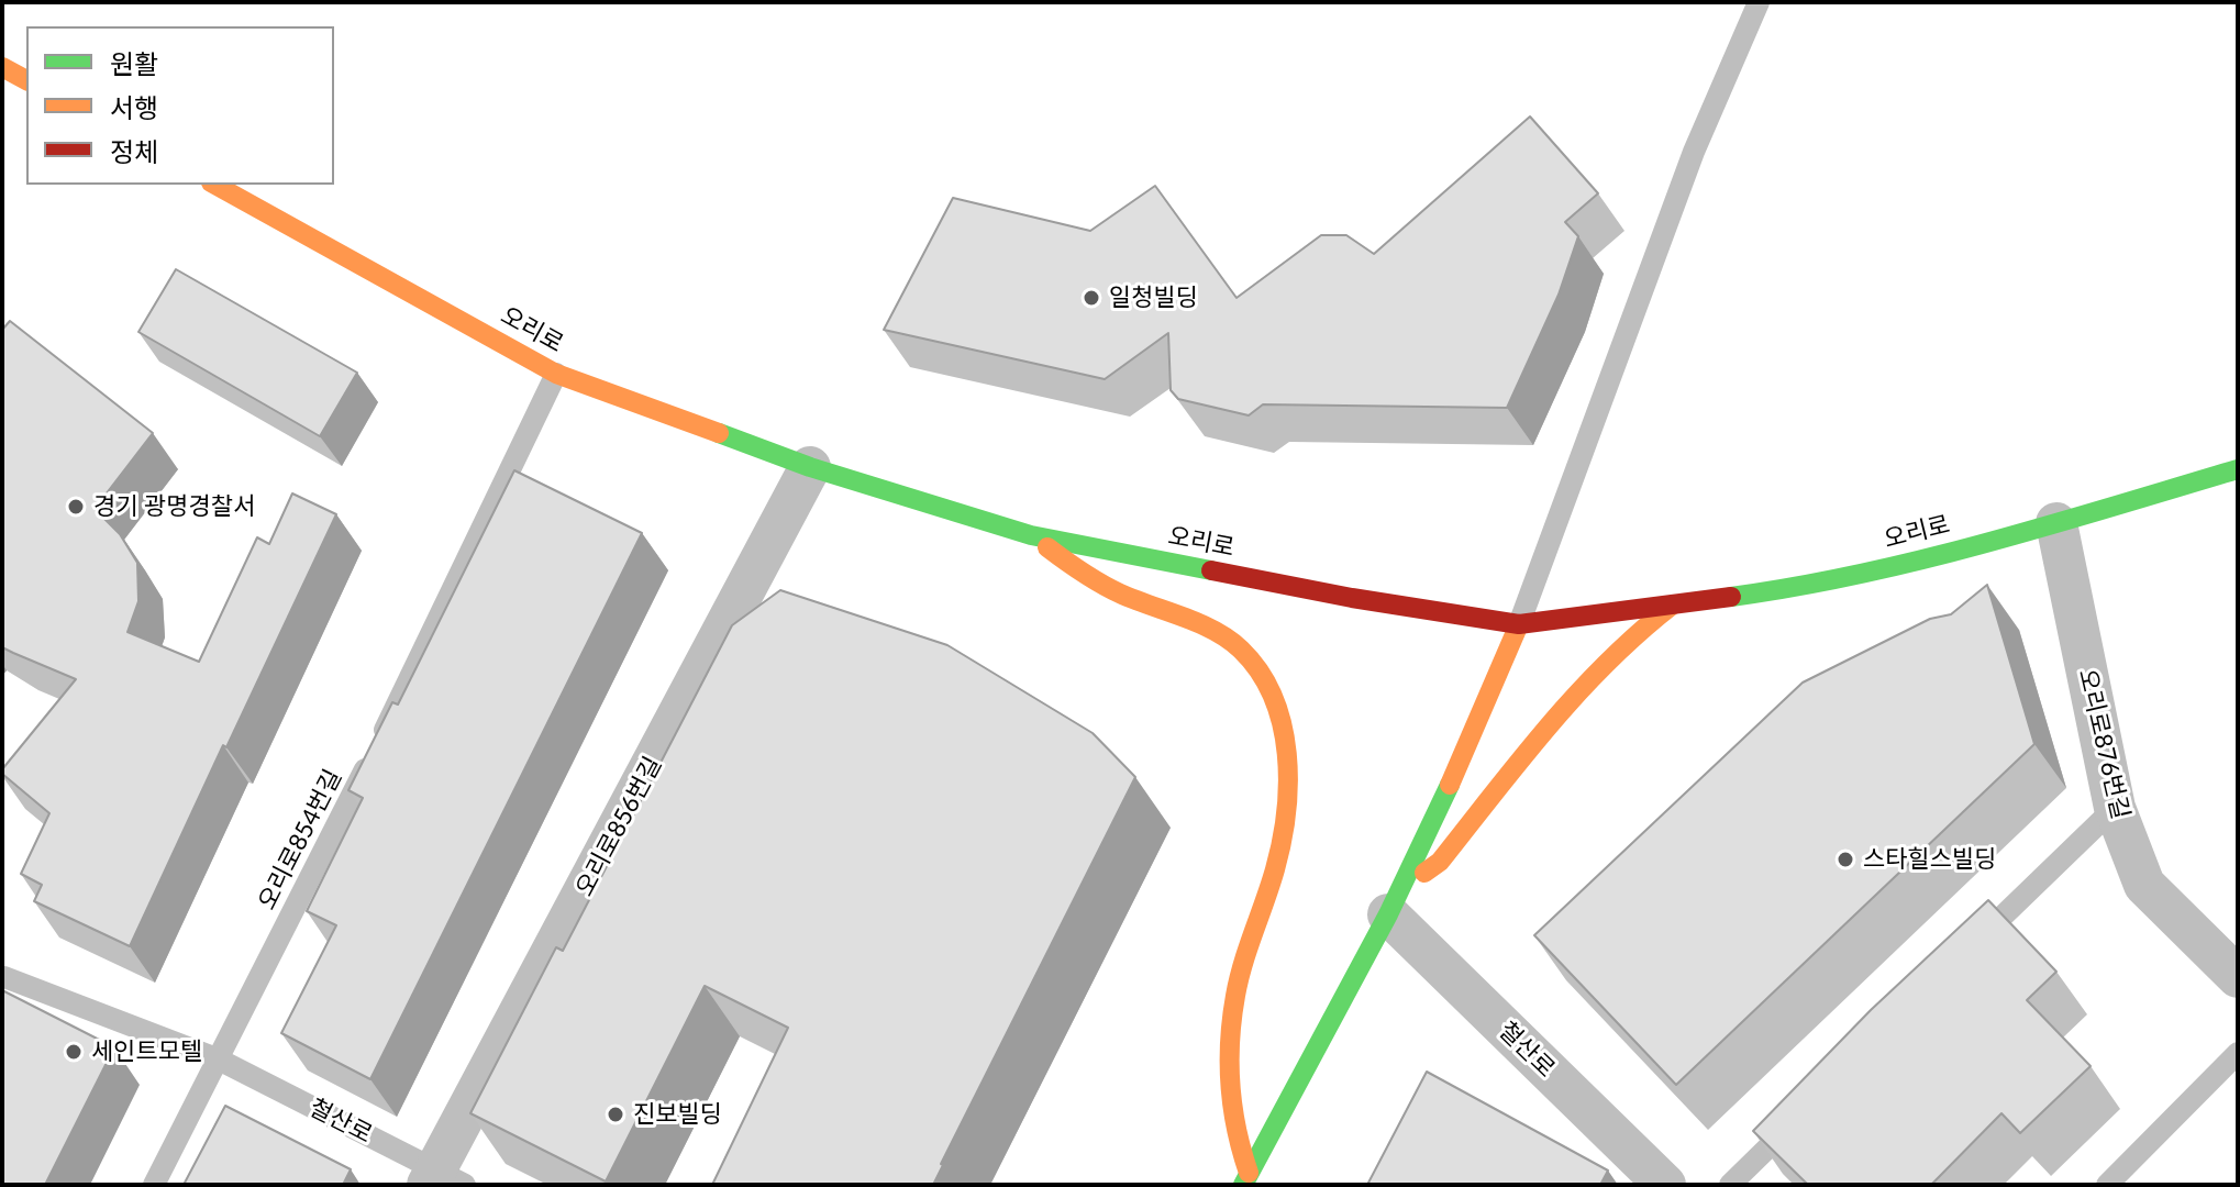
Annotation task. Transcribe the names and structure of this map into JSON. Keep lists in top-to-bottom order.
{
  "streets": {
    "main road": ["오리로"],
    "street": ["오리로876번길", "오리로856번길", "철산로"],
    "lane": ["오리로854번길"]
  },
  "crossings": [
    ["오리로", "오리로876번길"],
    ["오리로", "오리로856번길"],
    ["오리로", "오리로854번길"],
    ["오리로856번길", "철산로"],
    ["오리로854번길", "철산로"]
  ],
  "places": [
    "일청빌딩",
    "경기 광명경찰서",
    "스타힐스빌딩",
    "세인트모텔",
    "진보빌딩"
  ],
  "legend": ["원활", "서행", "정체"]
}
